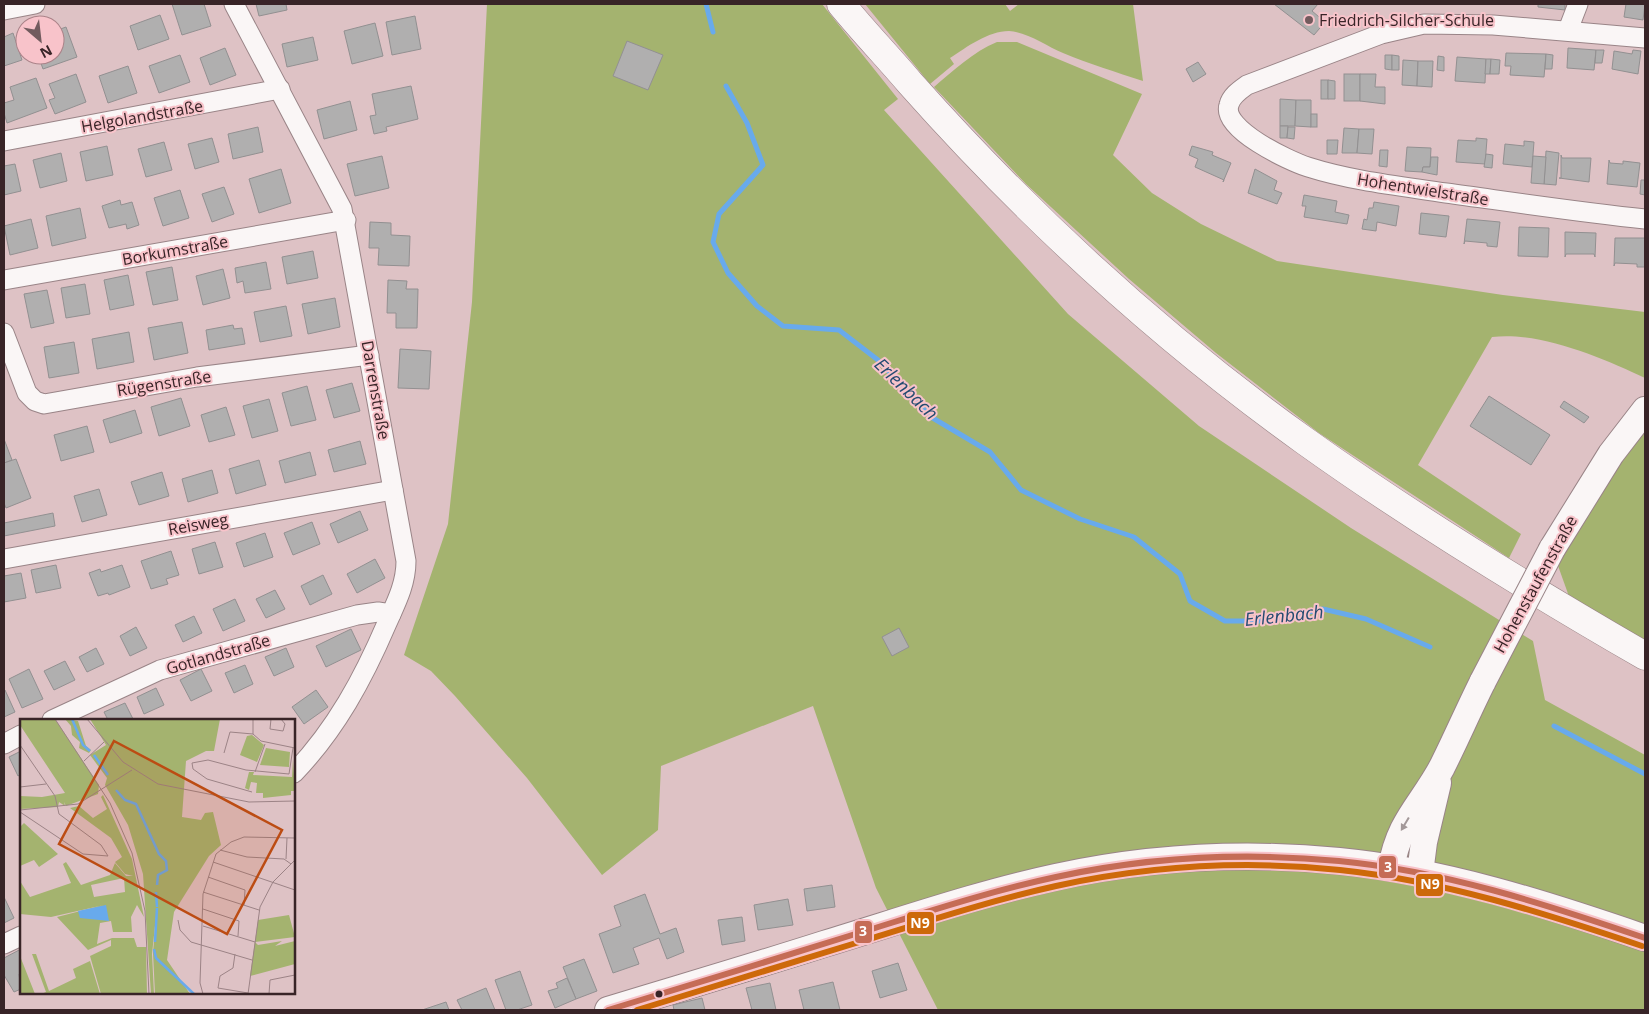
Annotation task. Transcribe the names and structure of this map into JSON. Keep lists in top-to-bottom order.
{
  "streets": {
    "street": [
      "Helgolandstraße",
      "Hohentwielstraße",
      "Borkumstraße",
      "Rügenstraße",
      "Darrenstraße",
      "Reisweg",
      "Hohenstaufenstraße",
      "Gotlandstraße"
    ]
  },
  "crossings": [
    ["Helgolandstraße", "Darrenstraße"],
    ["Borkumstraße", "Darrenstraße"],
    ["Rügenstraße", "Darrenstraße"],
    ["Darrenstraße", "Reisweg"],
    ["Darrenstraße", "Gotlandstraße"]
  ],
  "water": ["Erlenbach"],
  "places": ["Friedrich-Silcher-Schule"],
  "lines": ["transit line 3", "transit line N9"],
  "north": "bottom right"
}
